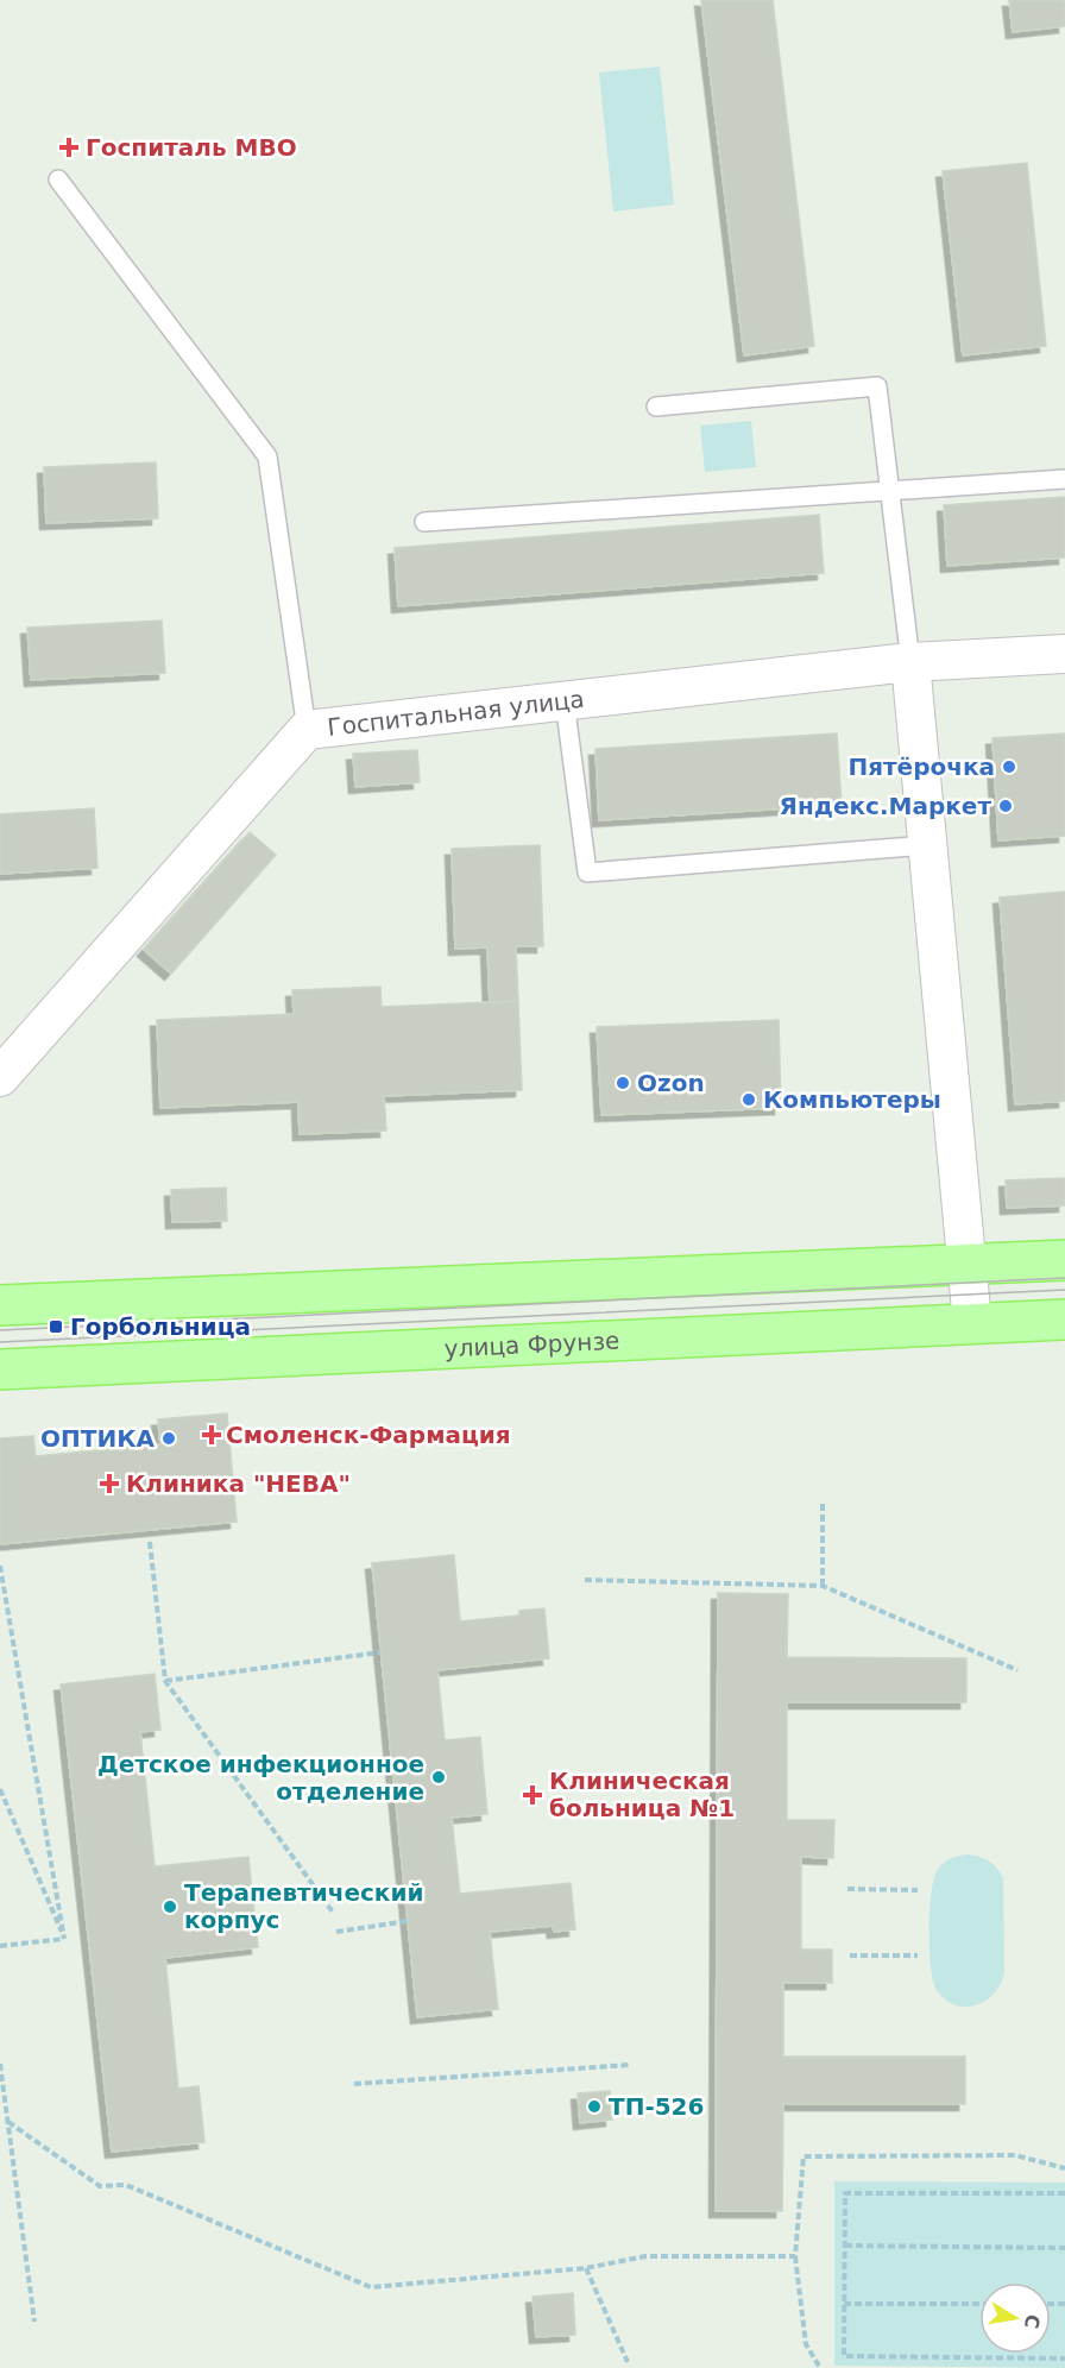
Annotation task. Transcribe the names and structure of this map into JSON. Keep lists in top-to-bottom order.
{
  "streets": {
    "main road": ["улица Фрунзе"],
    "street": ["Госпитальная улица"]
  },
  "places": {
    "health": [
      "Госпиталь МВО",
      "Смоленск-Фармация",
      "Клиника \"НЕВА\"",
      "Клиническая больница №1"
    ],
    "other": [
      "Пятёрочка",
      "Яндекс.Маркет",
      "Ozon",
      "Компьютеры",
      "ОПТИКА",
      "Детское инфекционное отделение",
      "Терапевтический корпус",
      "ТП-526"
    ],
    "transit": ["Горбольница"]
  },
  "north": "right"
}
